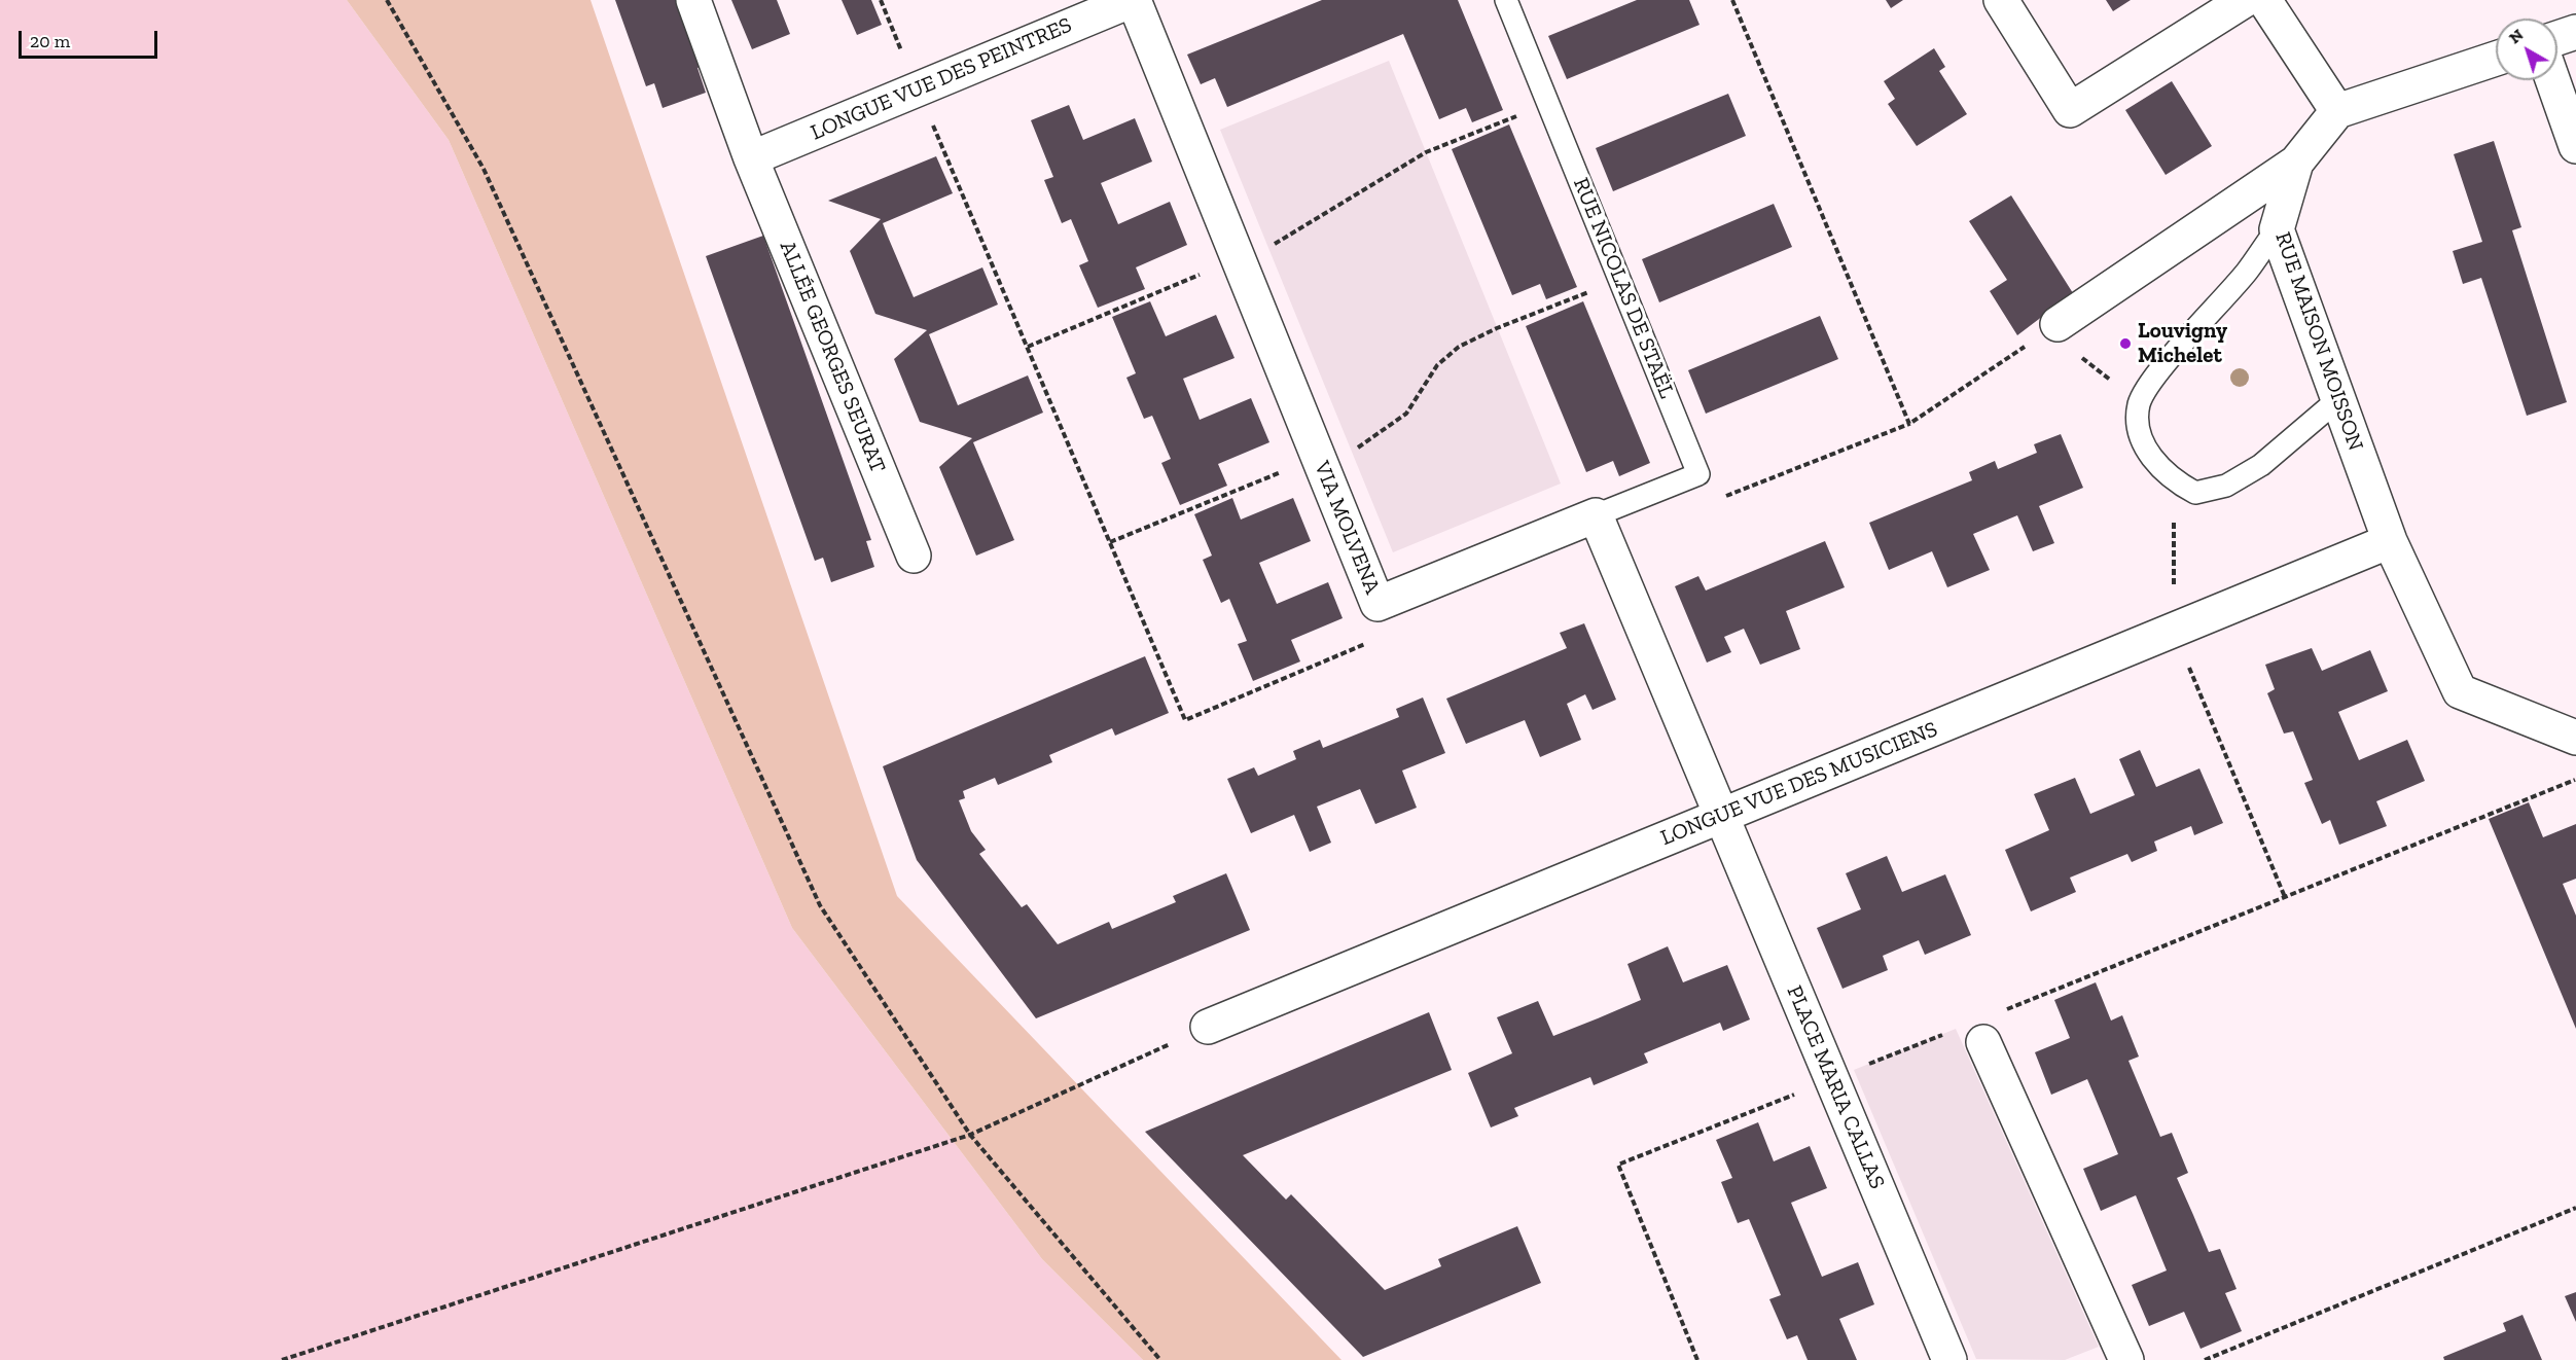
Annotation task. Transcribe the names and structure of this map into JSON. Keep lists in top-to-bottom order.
{
  "streets": {
    "street": [
      "LONGUE VUE DES PEINTRES",
      "RUE MAISON MOISSON",
      "ALLÉE GEORGES SEURAT",
      "VIA MOLVENA",
      "LONGUE VUE DES MUSICIENS",
      "PLACE MARIA CALLAS"
    ],
    "lane": ["RUE NICOLAS DE STAËL"]
  },
  "crossings": [
    ["LONGUE VUE DES PEINTRES", "ALLÉE GEORGES SEURAT"],
    ["LONGUE VUE DES PEINTRES", "VIA MOLVENA"],
    ["RUE MAISON MOISSON", "LONGUE VUE DES MUSICIENS"],
    ["LONGUE VUE DES MUSICIENS", "PLACE MARIA CALLAS"]
  ],
  "places": ["Louvigny Michelet"],
  "scale_bar": "20 m",
  "north": "top left"
}
